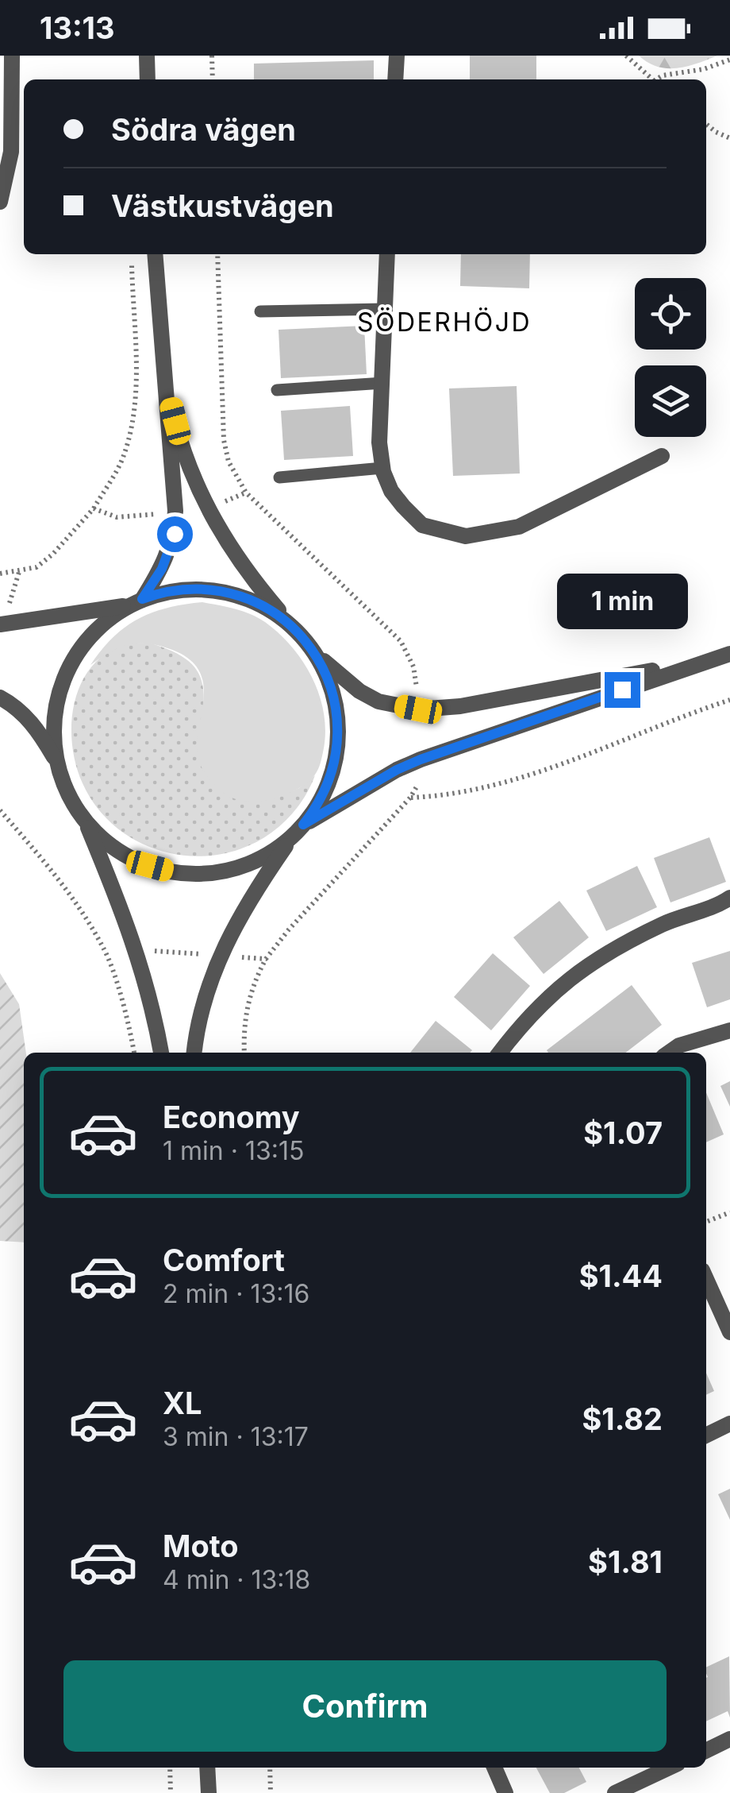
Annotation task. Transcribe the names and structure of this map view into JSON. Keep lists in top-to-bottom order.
{
  "districts": ["SÖDERHÖJD"],
  "page": {
    "status": "13:13",
    "banner": ["Södra vägen", "Västkustvägen"],
    "bubble": "1 min",
    "list": [
      {
        "name": "Economy",
        "note": "1 min · 13:15",
        "value": "$1.07"
      },
      {
        "name": "Comfort",
        "note": "2 min · 13:16",
        "value": "$1.44"
      },
      {
        "name": "XL",
        "note": "3 min · 13:17",
        "value": "$1.82"
      },
      {
        "name": "Moto",
        "note": "4 min · 13:18",
        "value": "$1.81"
      }
    ],
    "buttons": "Confirm"
  }
}
